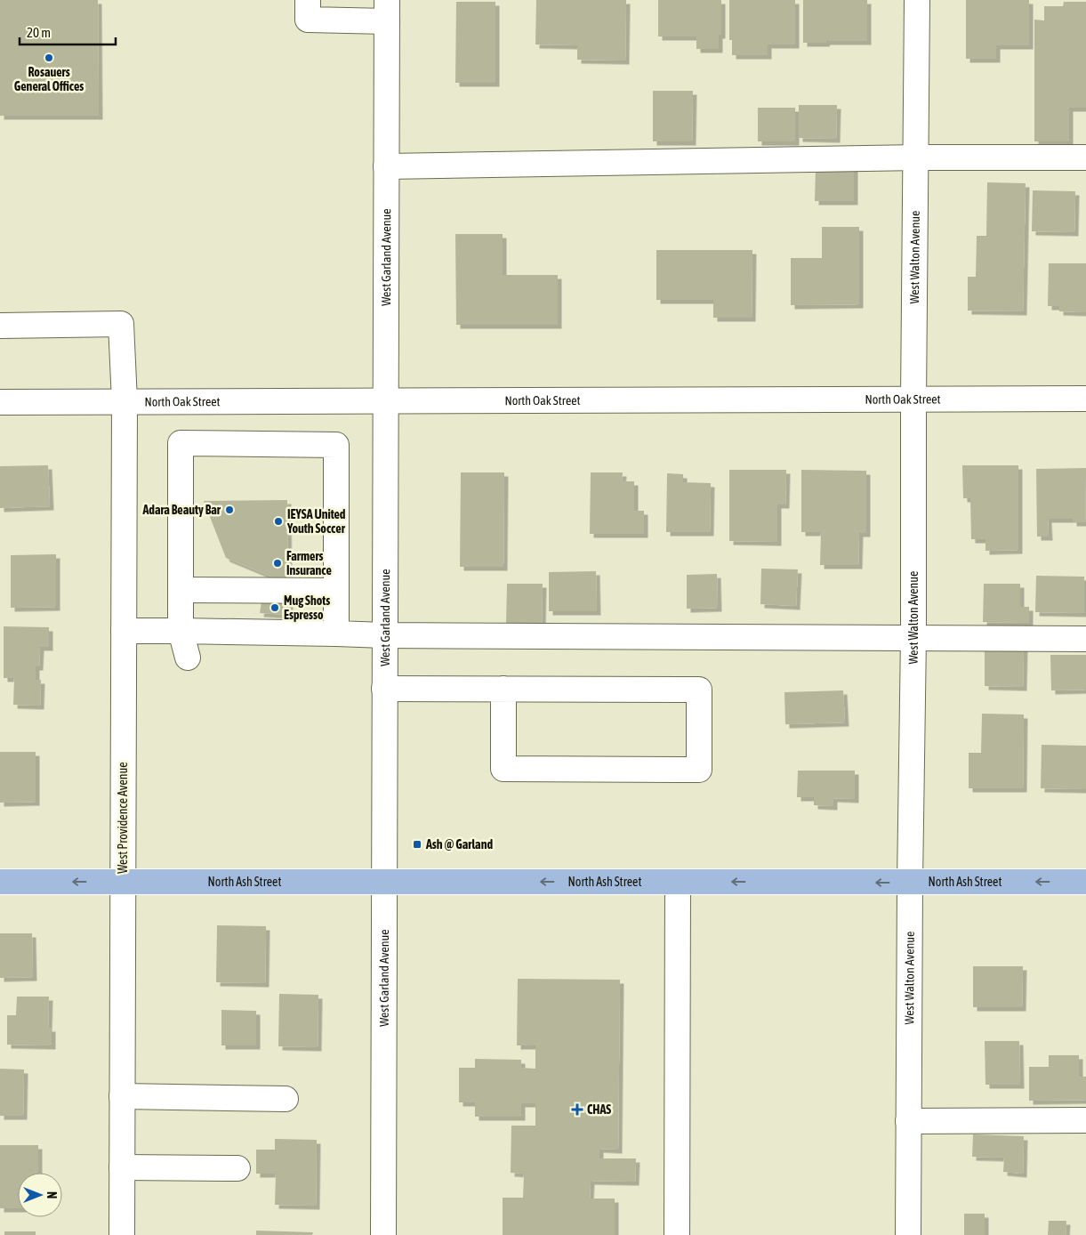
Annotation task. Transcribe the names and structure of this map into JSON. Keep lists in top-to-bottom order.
{
  "streets": {
    "main road": ["North Ash Street"],
    "street": [
      "West Garland Avenue",
      "West Walton Avenue",
      "North Oak Street",
      "West Providence Avenue"
    ]
  },
  "crossings": [
    ["West Garland Avenue", "North Oak Street"],
    ["West Garland Avenue", "North Ash Street"],
    ["West Walton Avenue", "North Oak Street"],
    ["West Walton Avenue", "North Ash Street"],
    ["North Oak Street", "West Providence Avenue"],
    ["West Providence Avenue", "North Ash Street"]
  ],
  "one_way": ["North Ash Street"],
  "places": {
    "other": [
      "Rosauers General Offices",
      "Adara Beauty Bar",
      "IEYSA United Youth Soccer",
      "Farmers Insurance",
      "Mug Shots Espresso"
    ],
    "transit": ["Ash @ Garland"],
    "health": ["CHAS"]
  },
  "scale_bar": "20 m",
  "north": "right"
}
